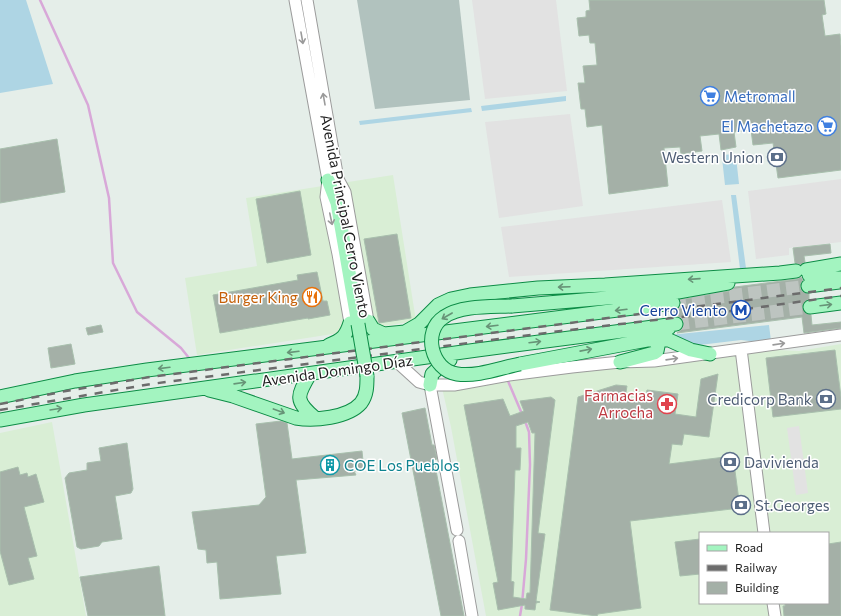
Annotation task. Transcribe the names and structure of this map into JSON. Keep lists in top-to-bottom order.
{
  "streets": {
    "main road": ["Avenida Domingo Díaz"],
    "street": ["Avenida Principal Cerro Viento"]
  },
  "places": {
    "supermarket": ["Metromall", "El Machetazo"],
    "bank": [
      "Western Union",
      "Credicorp Bank",
      "Davivienda",
      "St.Georges"
    ],
    "restaurant": ["Burger King"],
    "metro station": ["Cerro Viento"],
    "pharmacy": ["Farmacias Arrocha"],
    "building": ["COE Los Pueblos"]
  },
  "legend": ["Road", "Railway", "Building"]
}
